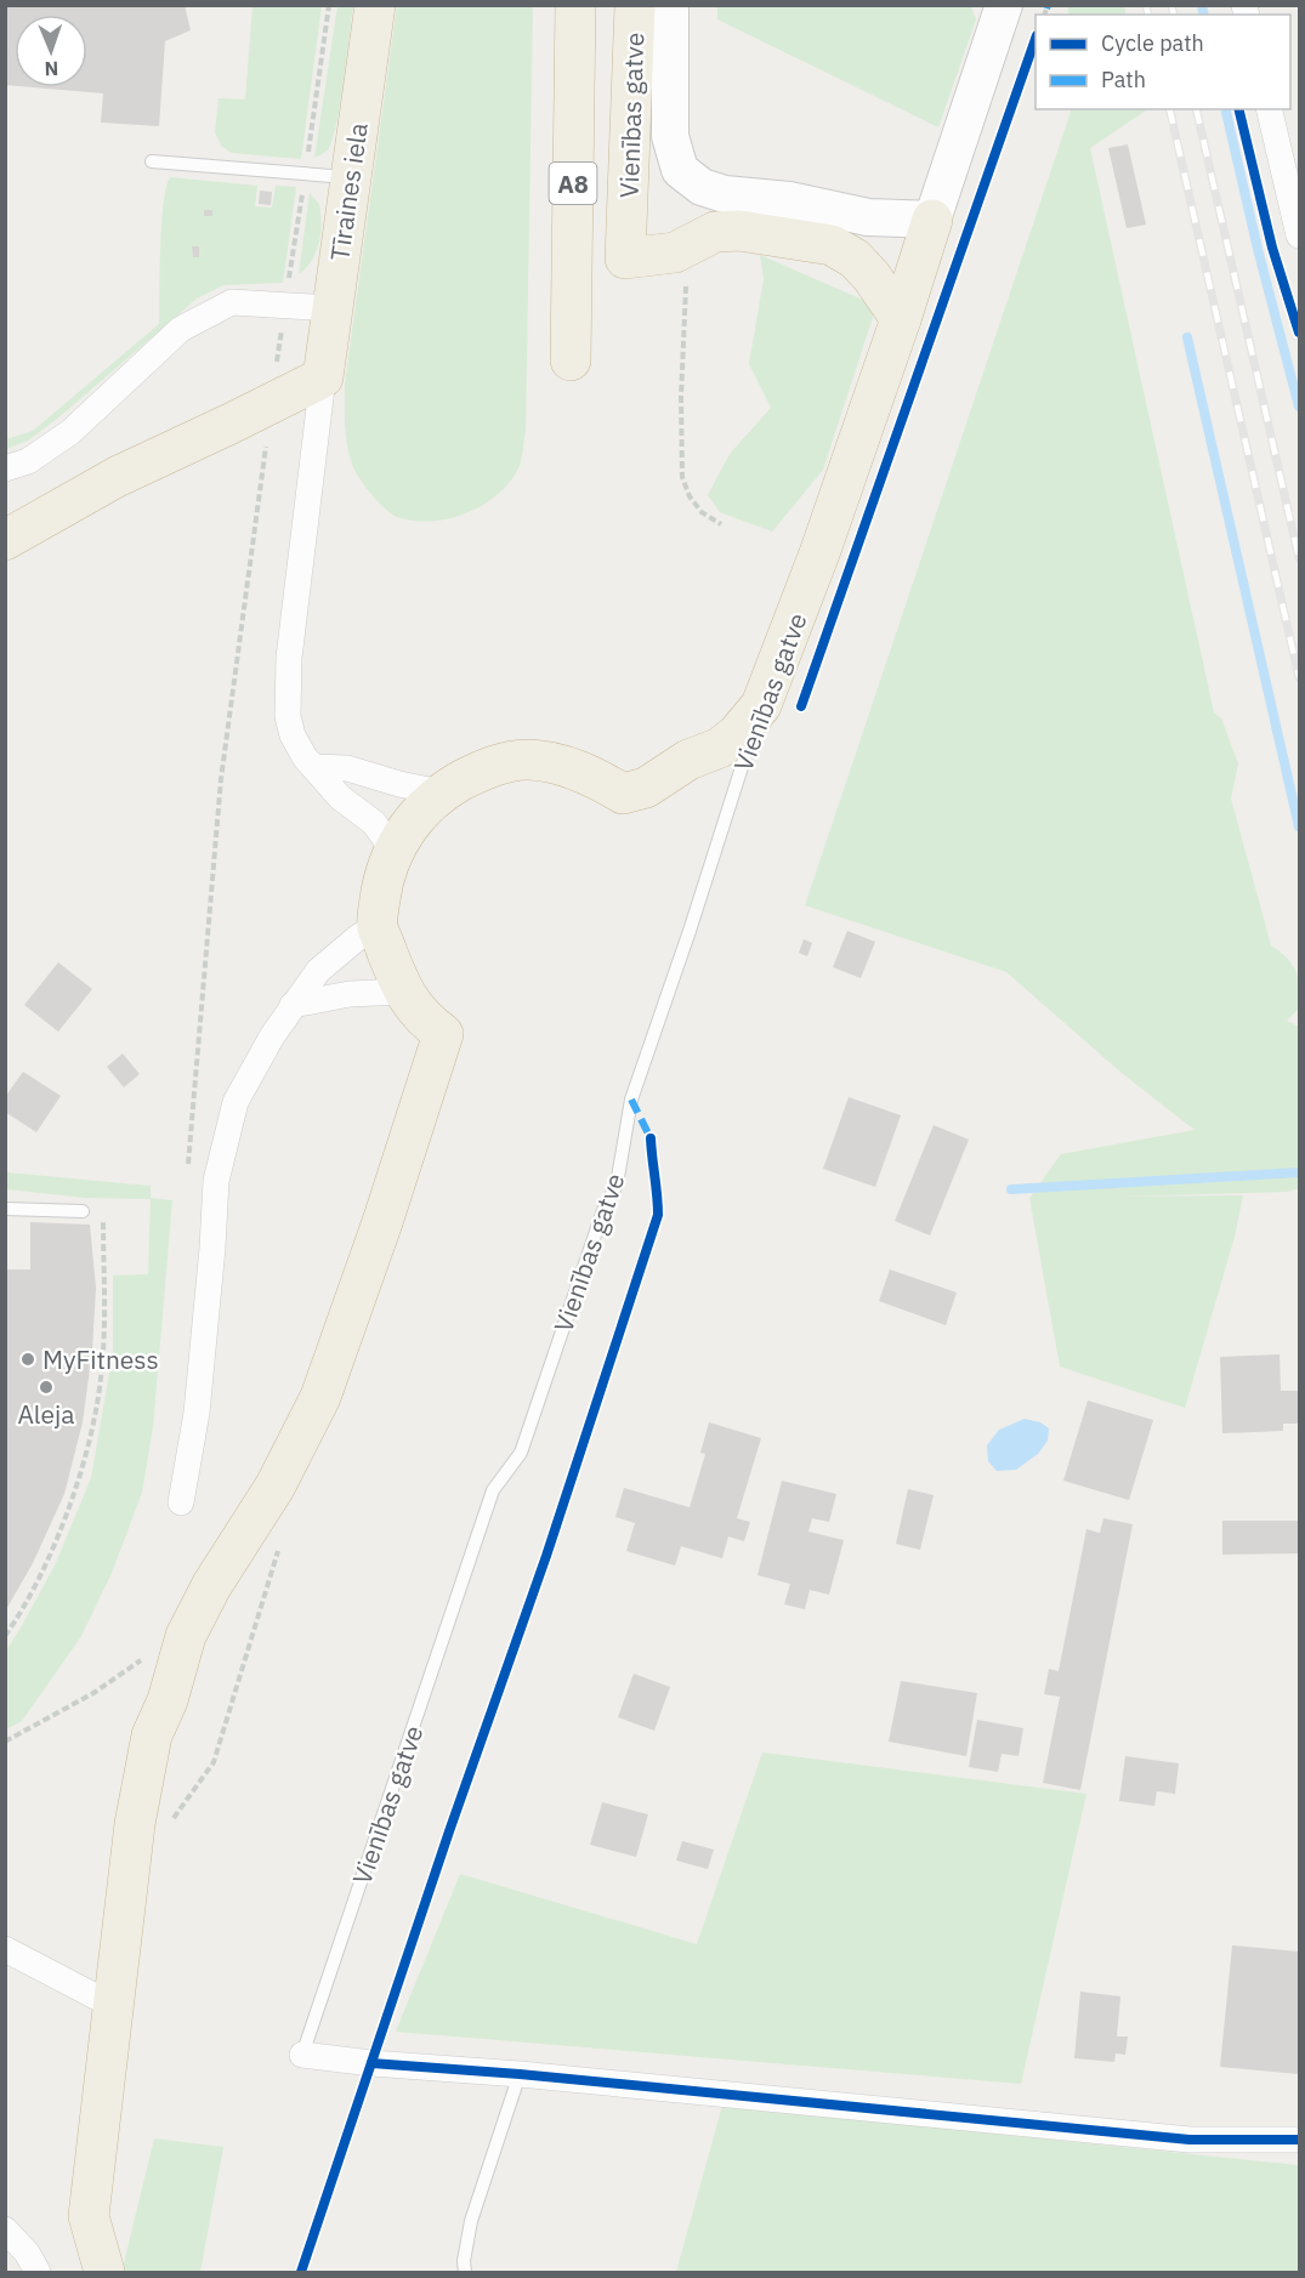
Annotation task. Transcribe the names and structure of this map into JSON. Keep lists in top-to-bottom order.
{
  "streets": {
    "highway": ["Vienības gatve", "A8", "Tīraines iela"]
  },
  "places": ["MyFitness", "Aleja"],
  "legend": ["Cycle path", "Path"],
  "north": "bottom"
}
